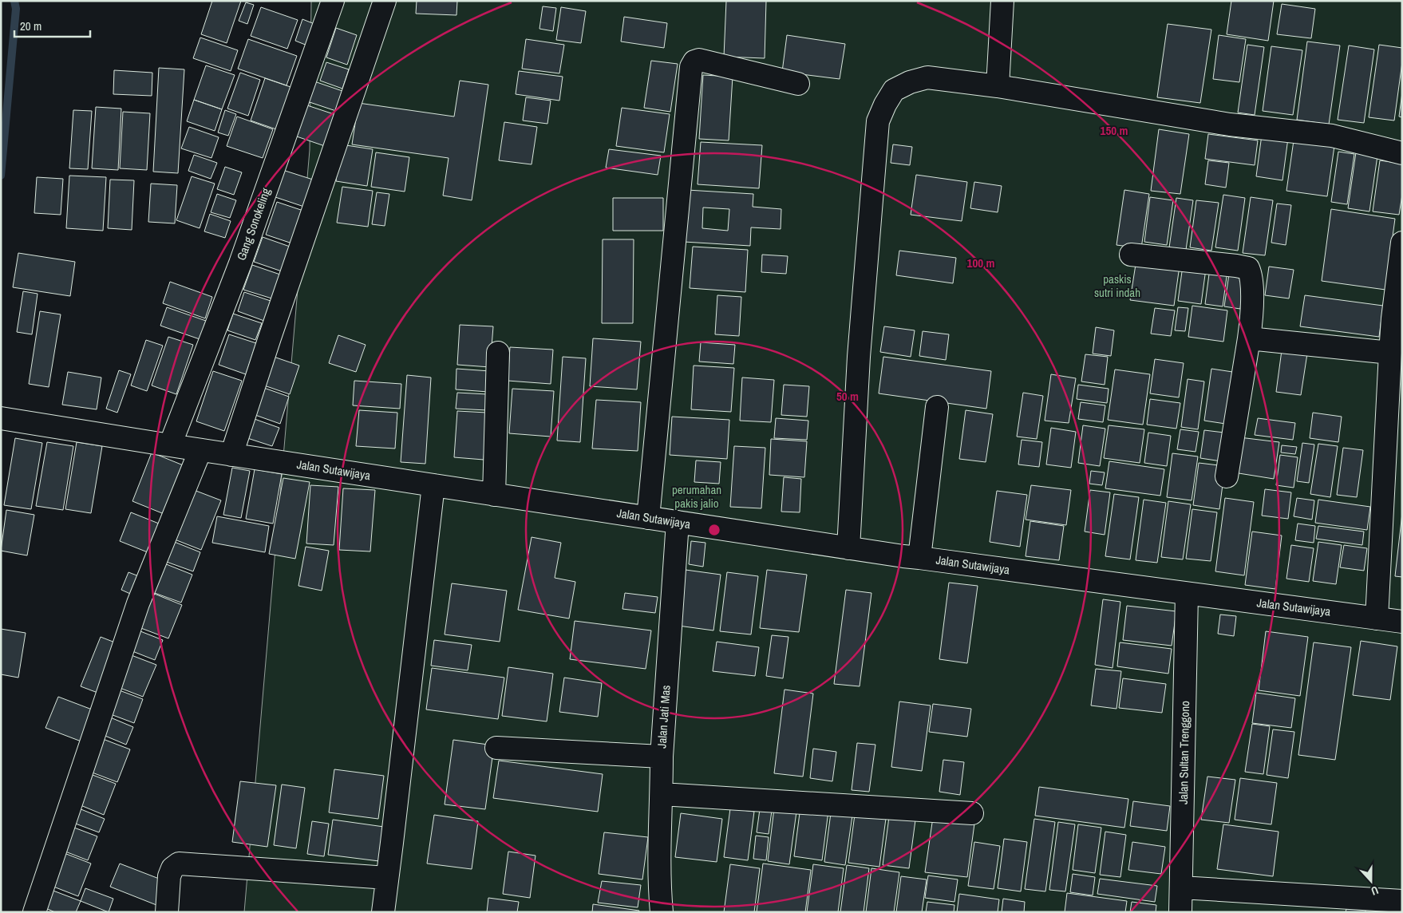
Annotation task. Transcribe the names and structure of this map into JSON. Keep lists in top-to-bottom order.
{
  "streets": {
    "street": [
      "Gang Sonokeling",
      "Jalan Sutawijaya",
      "Jalan Jati Mas",
      "Jalan Sultan Trenggono"
    ]
  },
  "crossings": [
    ["Gang Sonokeling", "Jalan Sutawijaya"],
    ["Jalan Sutawijaya", "Jalan Jati Mas"],
    ["Jalan Sutawijaya", "Jalan Sultan Trenggono"]
  ],
  "parks": ["paskis sutri indah", "perumahan pakis jalio"],
  "scale_bar": "20 m",
  "north": "bottom",
  "rings": ["150 m", "100 m", "50 m"]
}
